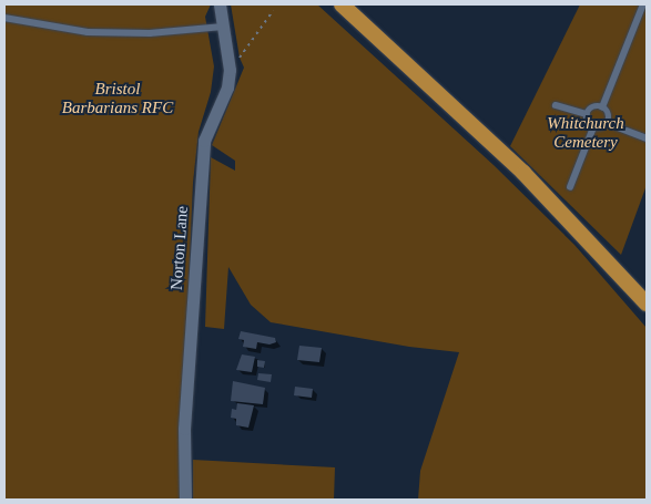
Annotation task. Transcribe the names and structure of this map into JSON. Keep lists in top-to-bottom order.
{
  "streets": {
    "street": ["Norton Lane"]
  },
  "parks": ["Bristol Barbarians RFC", "Whitchurch Cemetery"]
}
